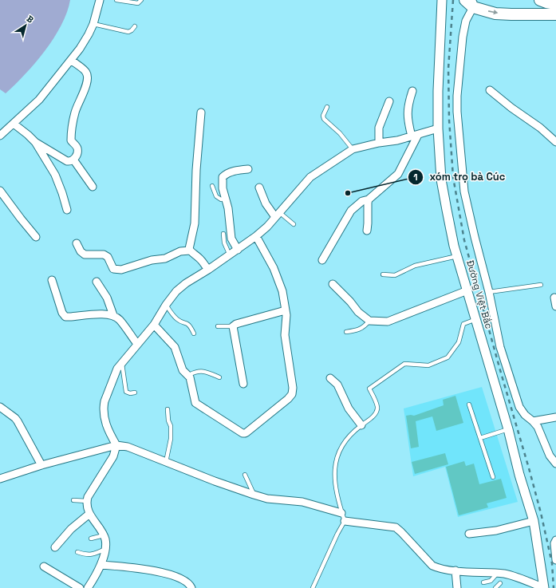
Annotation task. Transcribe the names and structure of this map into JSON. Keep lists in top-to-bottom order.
{
  "streets": {
    "street": ["Đường Việt Bắc"]
  },
  "places": ["xóm trọ bà Cúc"],
  "north": "top right"
}
